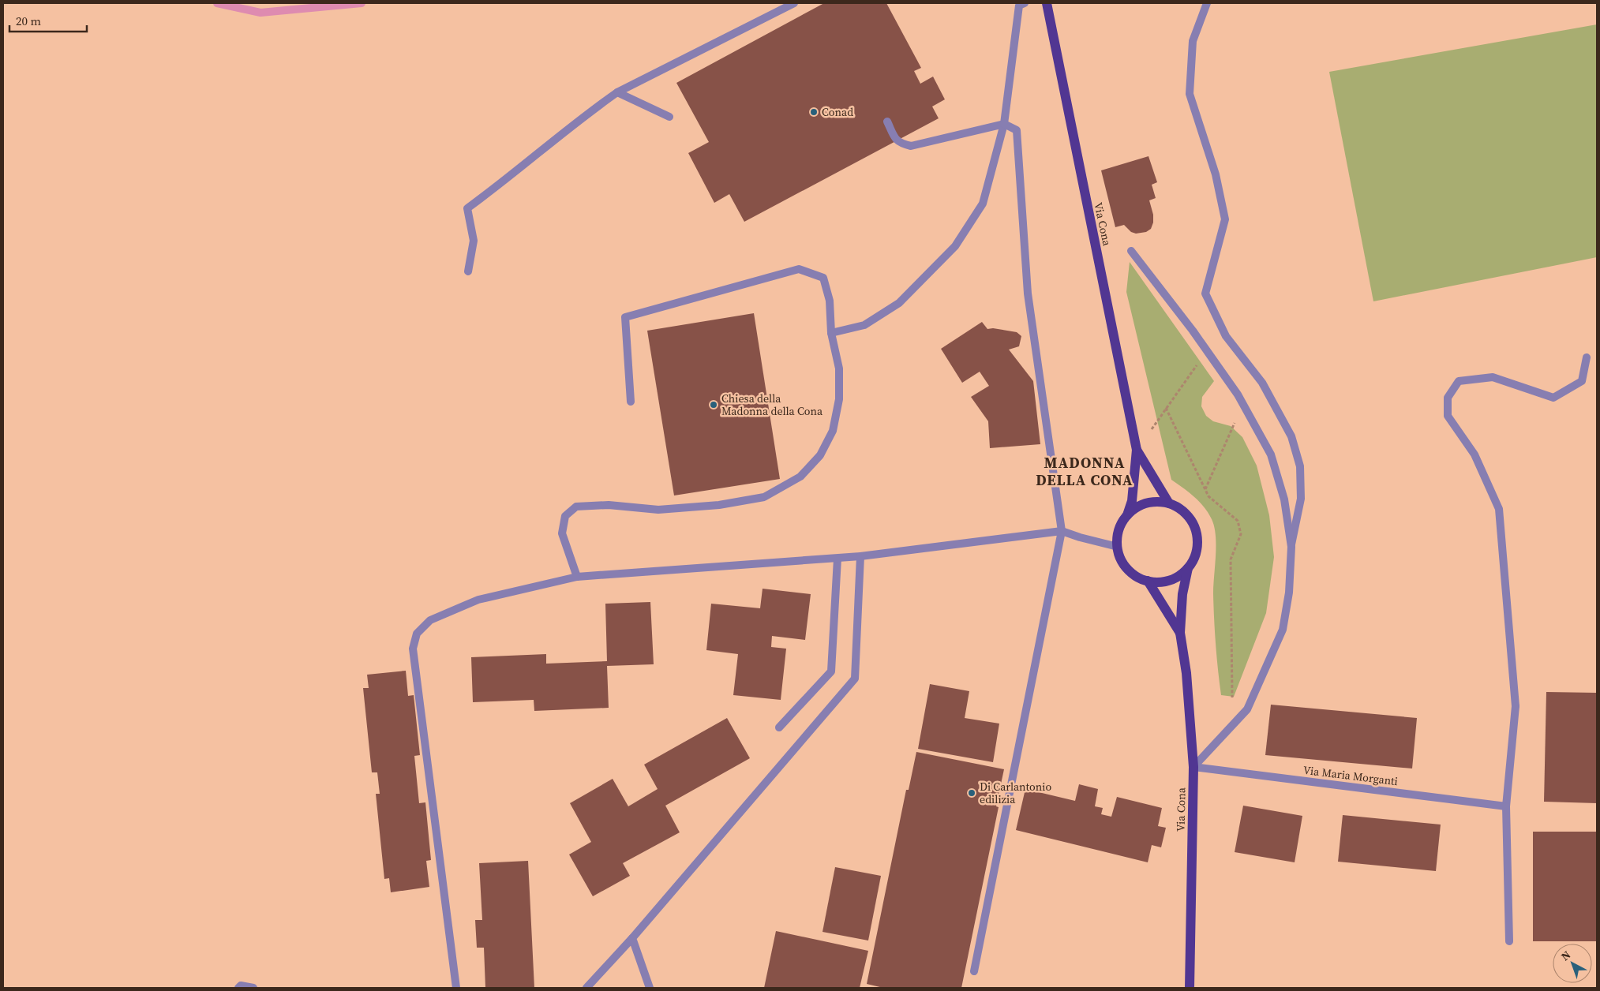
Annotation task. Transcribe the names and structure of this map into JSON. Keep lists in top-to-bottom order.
{
  "streets": {
    "main road": ["Via Cona"],
    "street": ["Via Maria Morganti"]
  },
  "crossings": [
    ["Via Cona", "Via Maria Morganti"]
  ],
  "districts": ["MADONNA DELLA CONA"],
  "places": ["Conad", "Chiesa della Madonna della Cona", "Di Carlantonio edilizia"],
  "scale_bar": "20 m",
  "north": "top left"
}
